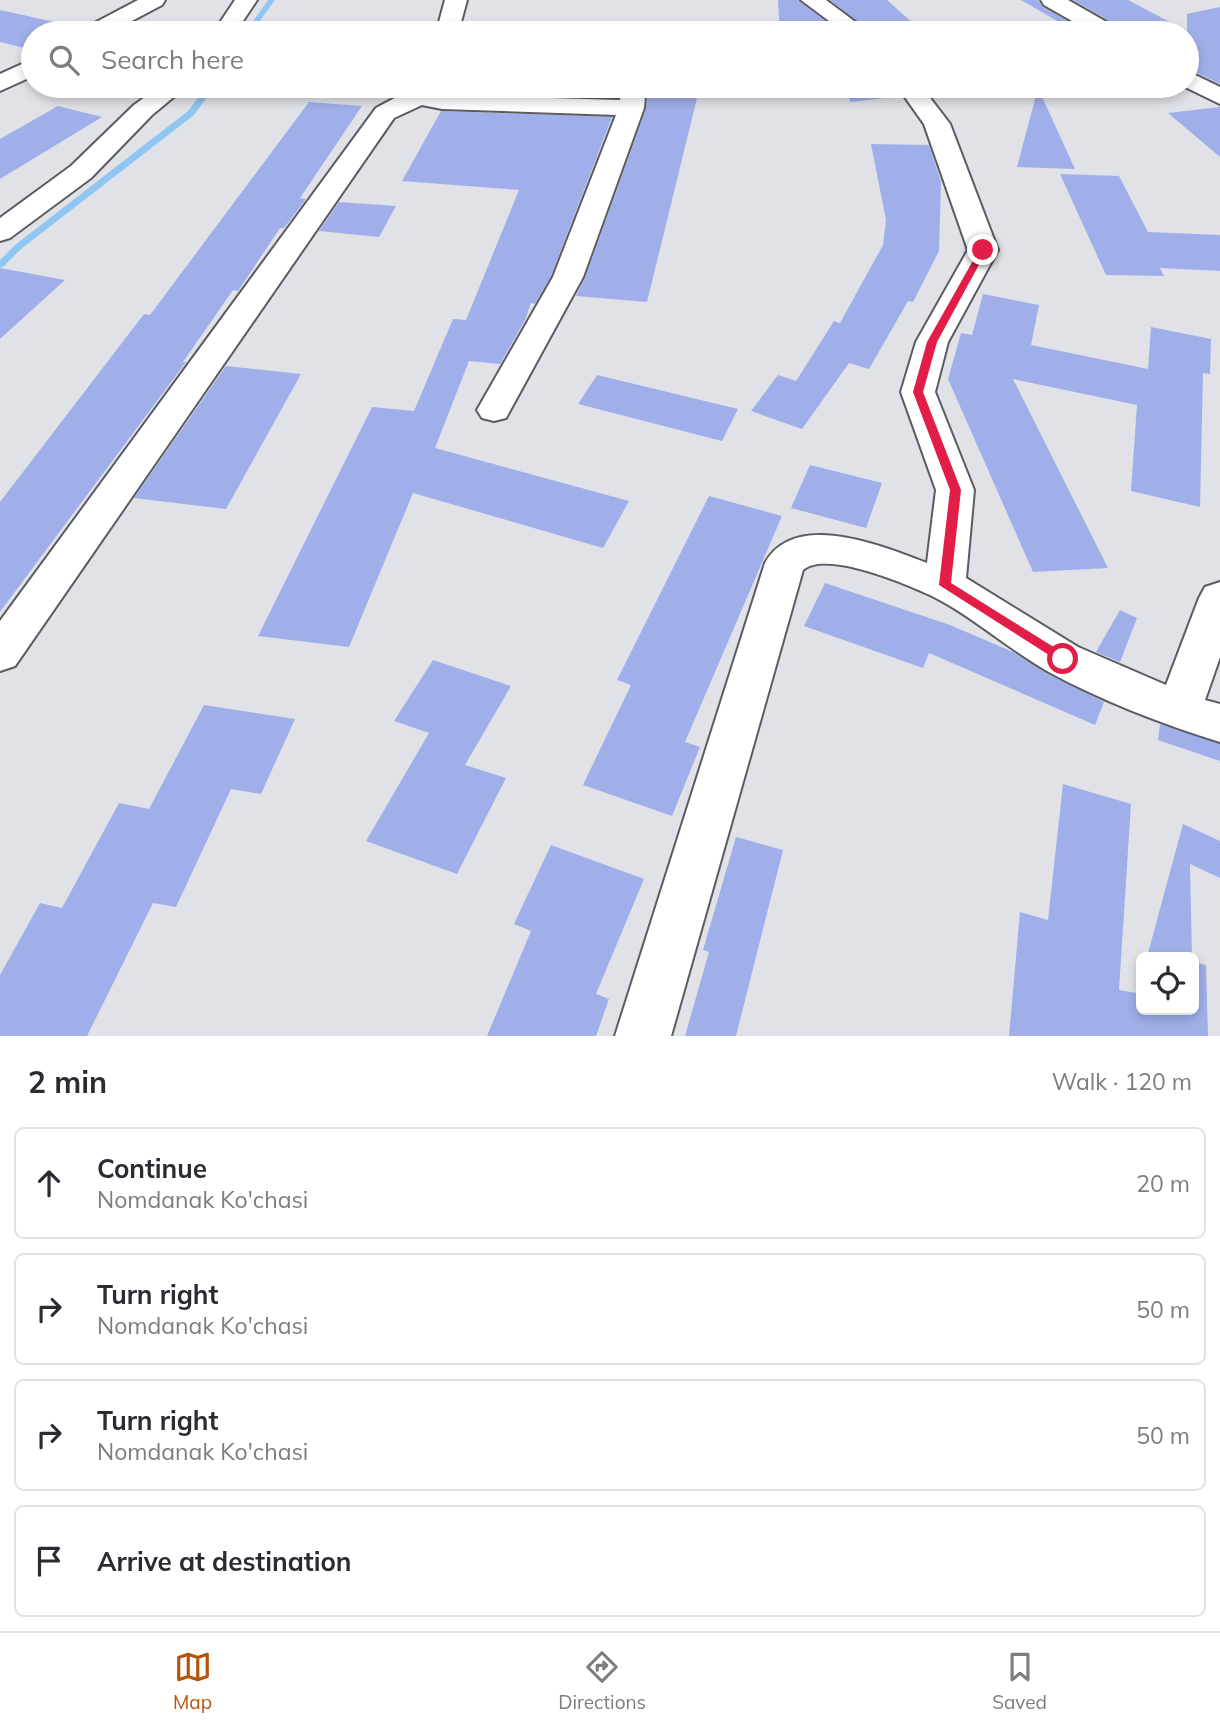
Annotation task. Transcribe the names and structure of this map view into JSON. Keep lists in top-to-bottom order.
{
  "page": {
    "search": "Search here",
    "heading": ["2 min", "Walk · 120 m"],
    "list": [
      ["Continue", "Nomdanak Ko'chasi", "20 m"],
      ["Turn right", "Nomdanak Ko'chasi", "50 m"],
      ["Turn right", "Nomdanak Ko'chasi", "50 m"],
      "Arrive at destination"
    ],
    "nav": ["Map", "Directions", "Saved"]
  }
}
